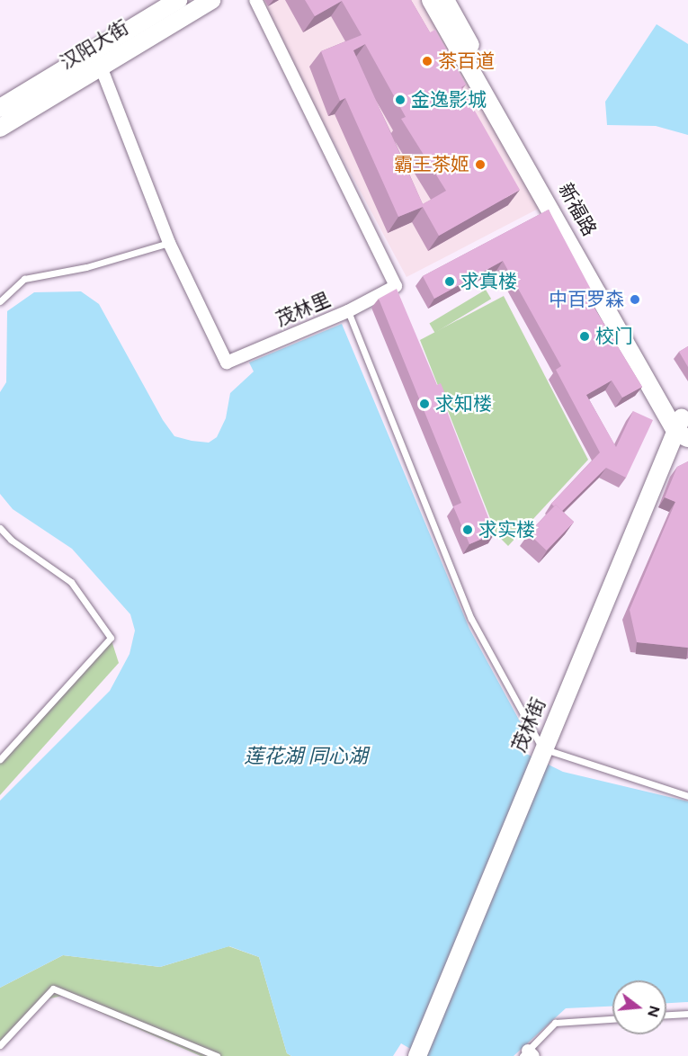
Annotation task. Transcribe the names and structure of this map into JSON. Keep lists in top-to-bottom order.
{
  "streets": {
    "street": [
      "汉阳大街",
      "新福路",
      "茂林里",
      "茂林街"
    ]
  },
  "crossings": [
    ["汉阳大街", "茂林里"],
    ["新福路", "茂林街"]
  ],
  "water": ["莲花湖 同心湖"],
  "places": [
    "茶百道",
    "金逸影城",
    "霸王茶姬",
    "求真楼",
    "中百罗森",
    "校门",
    "求知楼",
    "求实楼"
  ],
  "north": "right"
}
